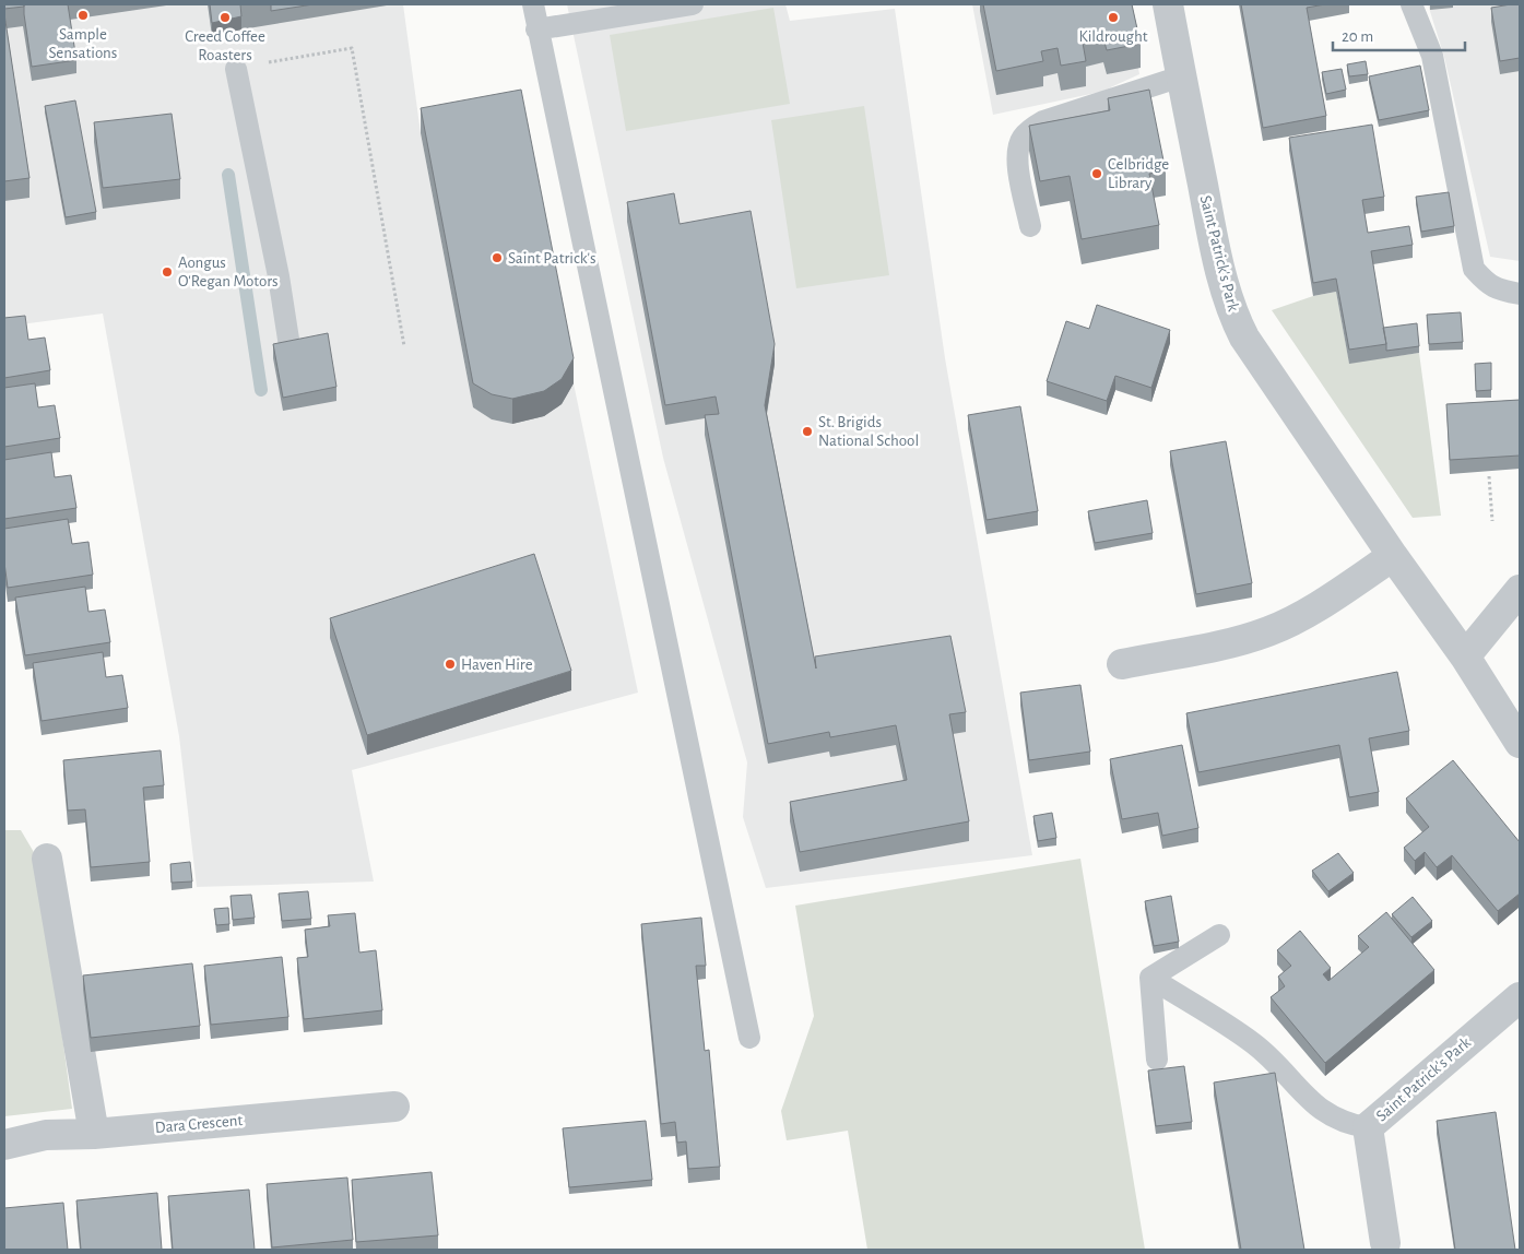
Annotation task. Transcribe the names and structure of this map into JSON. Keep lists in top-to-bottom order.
{
  "streets": {
    "street": ["Saint Patrick's Park", "Dara Crescent"]
  },
  "places": [
    "Sample Sensations",
    "Creed Coffee Roasters",
    "Kildrought",
    "Celbridge Library",
    "Saint Patrick's",
    "Aongus O'Regan Motors",
    "St. Brigids National School",
    "Haven Hire"
  ],
  "scale_bar": "20 m"
}
